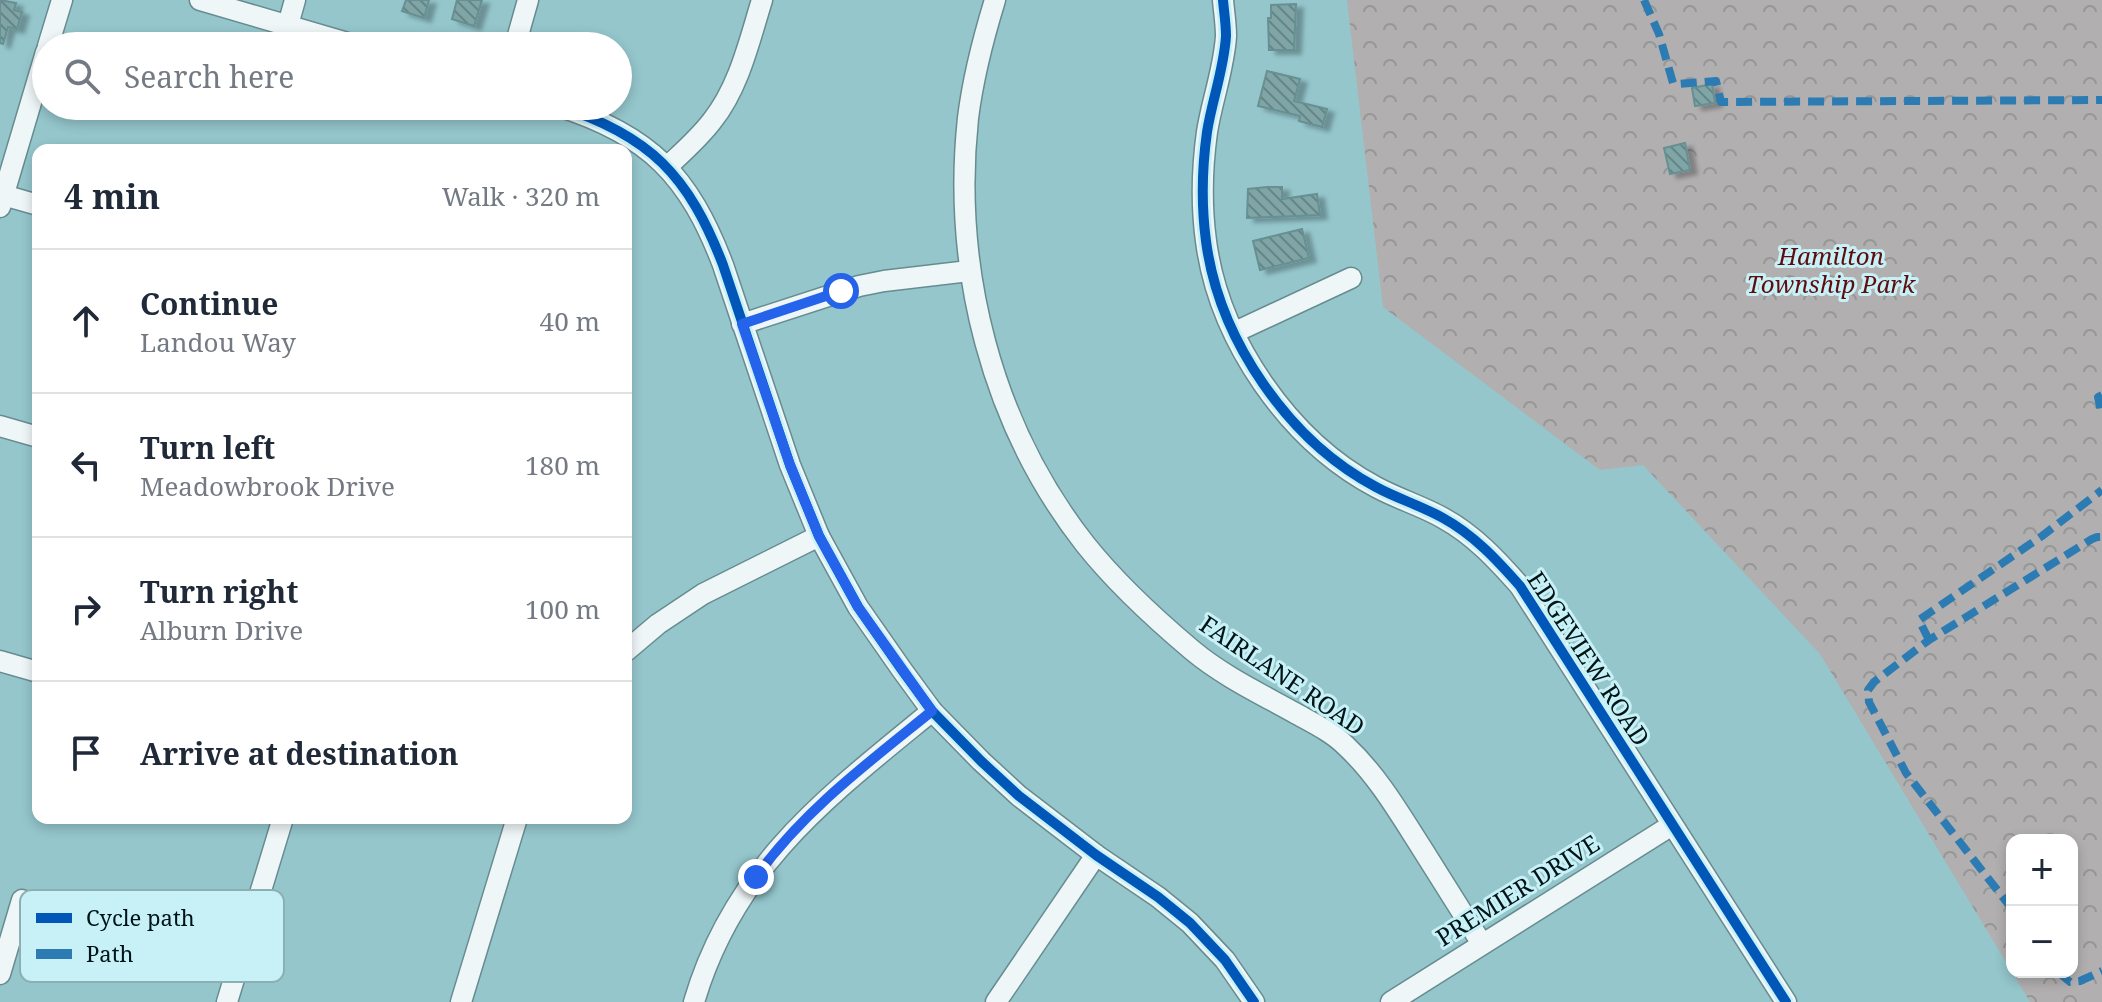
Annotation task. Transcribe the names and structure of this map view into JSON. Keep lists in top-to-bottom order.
{
  "streets": {
    "street": ["EDGEVIEW ROAD", "FAIRLANE ROAD", "PREMIER DRIVE"]
  },
  "crossings": [
    ["EDGEVIEW ROAD", "PREMIER DRIVE"],
    ["FAIRLANE ROAD", "PREMIER DRIVE"]
  ],
  "parks": ["Hamilton Township Park"],
  "legend": ["Cycle path", "Path"],
  "page": {
    "search": "Search here",
    "heading": ["4 min", "Walk · 320 m"],
    "list": [
      ["Continue", "Landou Way", "40 m"],
      ["Turn left", "Meadowbrook Drive", "180 m"],
      ["Turn right", "Alburn Drive", "100 m"],
      "Arrive at destination"
    ],
    "map_buttons": ["+", "−"]
  }
}
